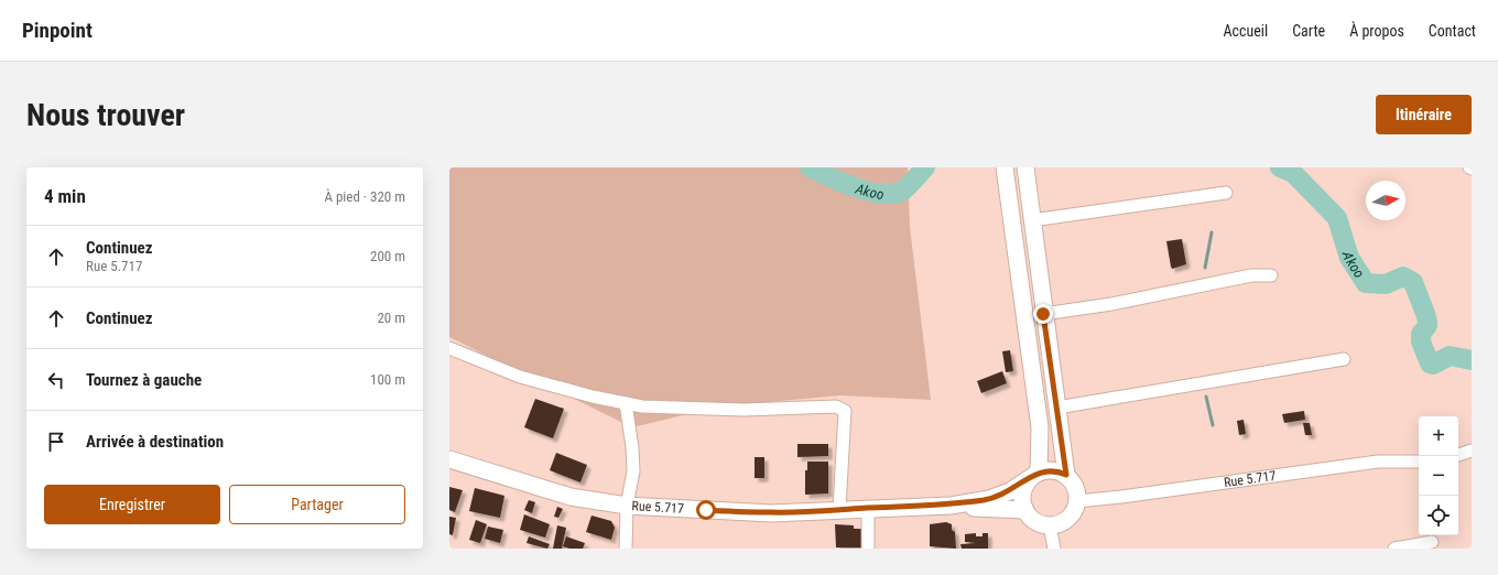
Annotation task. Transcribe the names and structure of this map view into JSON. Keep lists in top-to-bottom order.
{
  "streets": {
    "street": ["Rue 5.717"]
  },
  "water": ["Akoo"],
  "north": "right",
  "page": {
    "header": "Pinpoint",
    "nav": [
      "Accueil",
      "Carte",
      "À propos",
      "Contact"
    ],
    "buttons": [
      "Itinéraire",
      ["Enregistrer", "Partager"]
    ],
    "title": "Nous trouver",
    "heading": ["4 min", "À pied · 320 m"],
    "list": [
      ["Continuez", "Rue 5.717", "200 m"],
      ["Continuez", "20 m"],
      ["Tournez à gauche", "100 m"],
      "Arrivée à destination"
    ],
    "map_buttons": ["+", "−"]
  }
}
